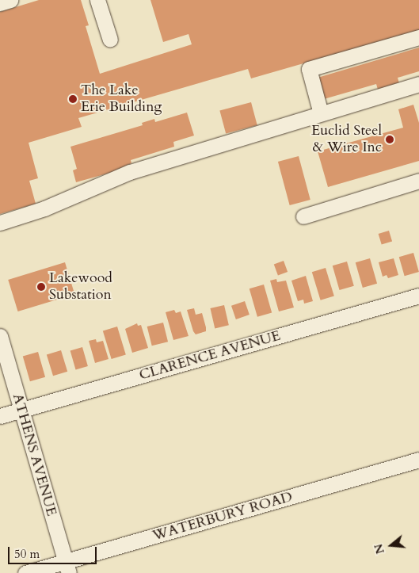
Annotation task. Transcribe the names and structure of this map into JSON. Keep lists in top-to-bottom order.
{
  "streets": {
    "street": ["CLARENCE AVENUE", "ATHENS AVENUE", "WATERBURY ROAD"]
  },
  "crossings": [
    ["CLARENCE AVENUE", "ATHENS AVENUE"],
    ["ATHENS AVENUE", "WATERBURY ROAD"]
  ],
  "places": ["The Lake Erie Building", "Euclid Steel & Wire Inc", "Lakewood Substation"],
  "scale_bar": "50 m",
  "north": "left"
}
